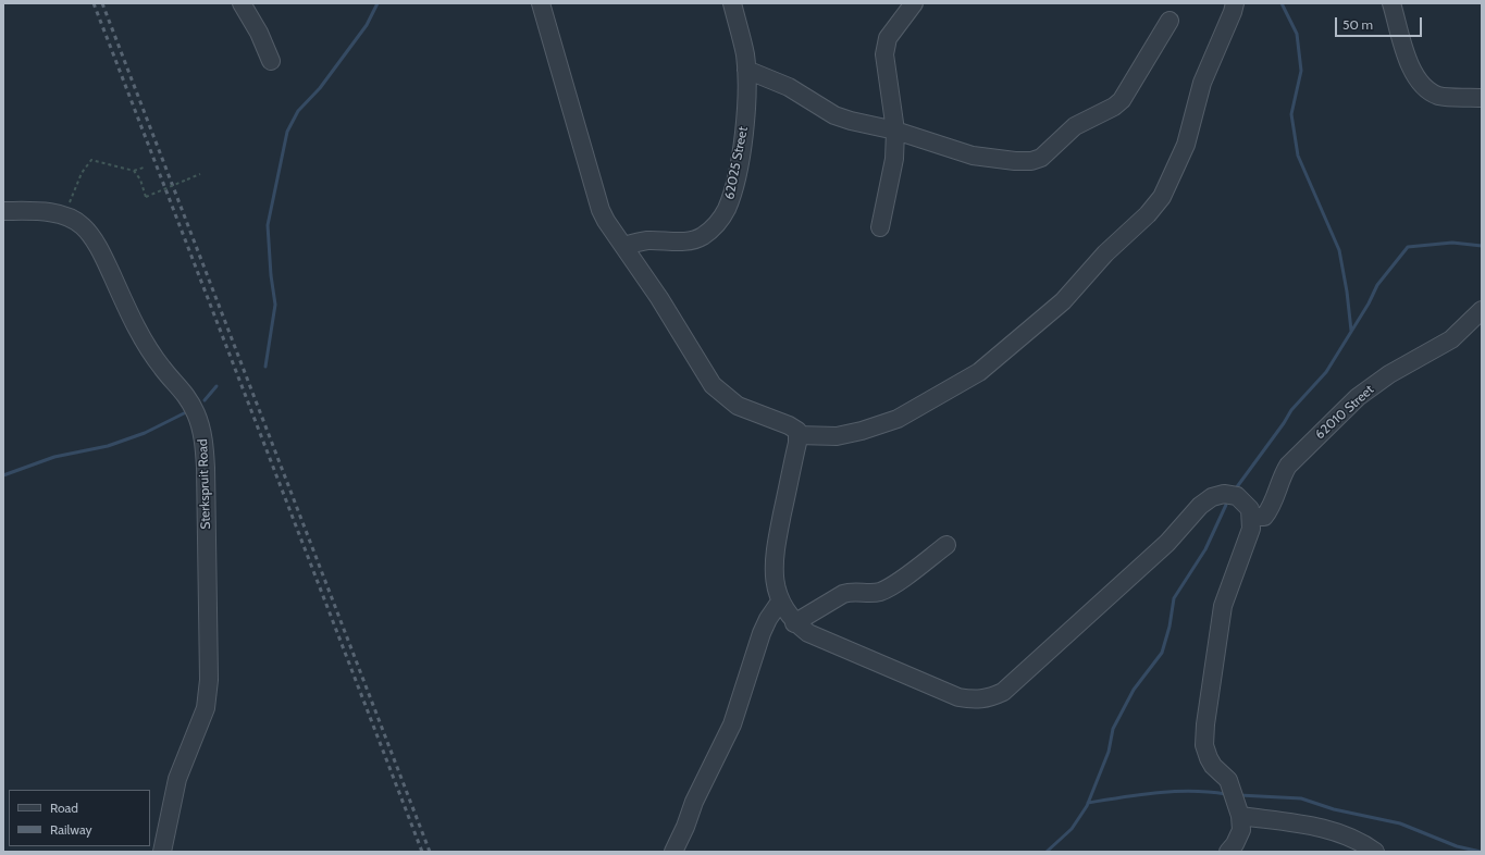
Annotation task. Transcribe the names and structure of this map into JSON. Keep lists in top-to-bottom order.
{
  "streets": {
    "street": ["62025 Street", "62010 Street", "Sterkspruit Road"]
  },
  "legend": ["Road", "Railway"],
  "scale_bar": "50 m"
}
